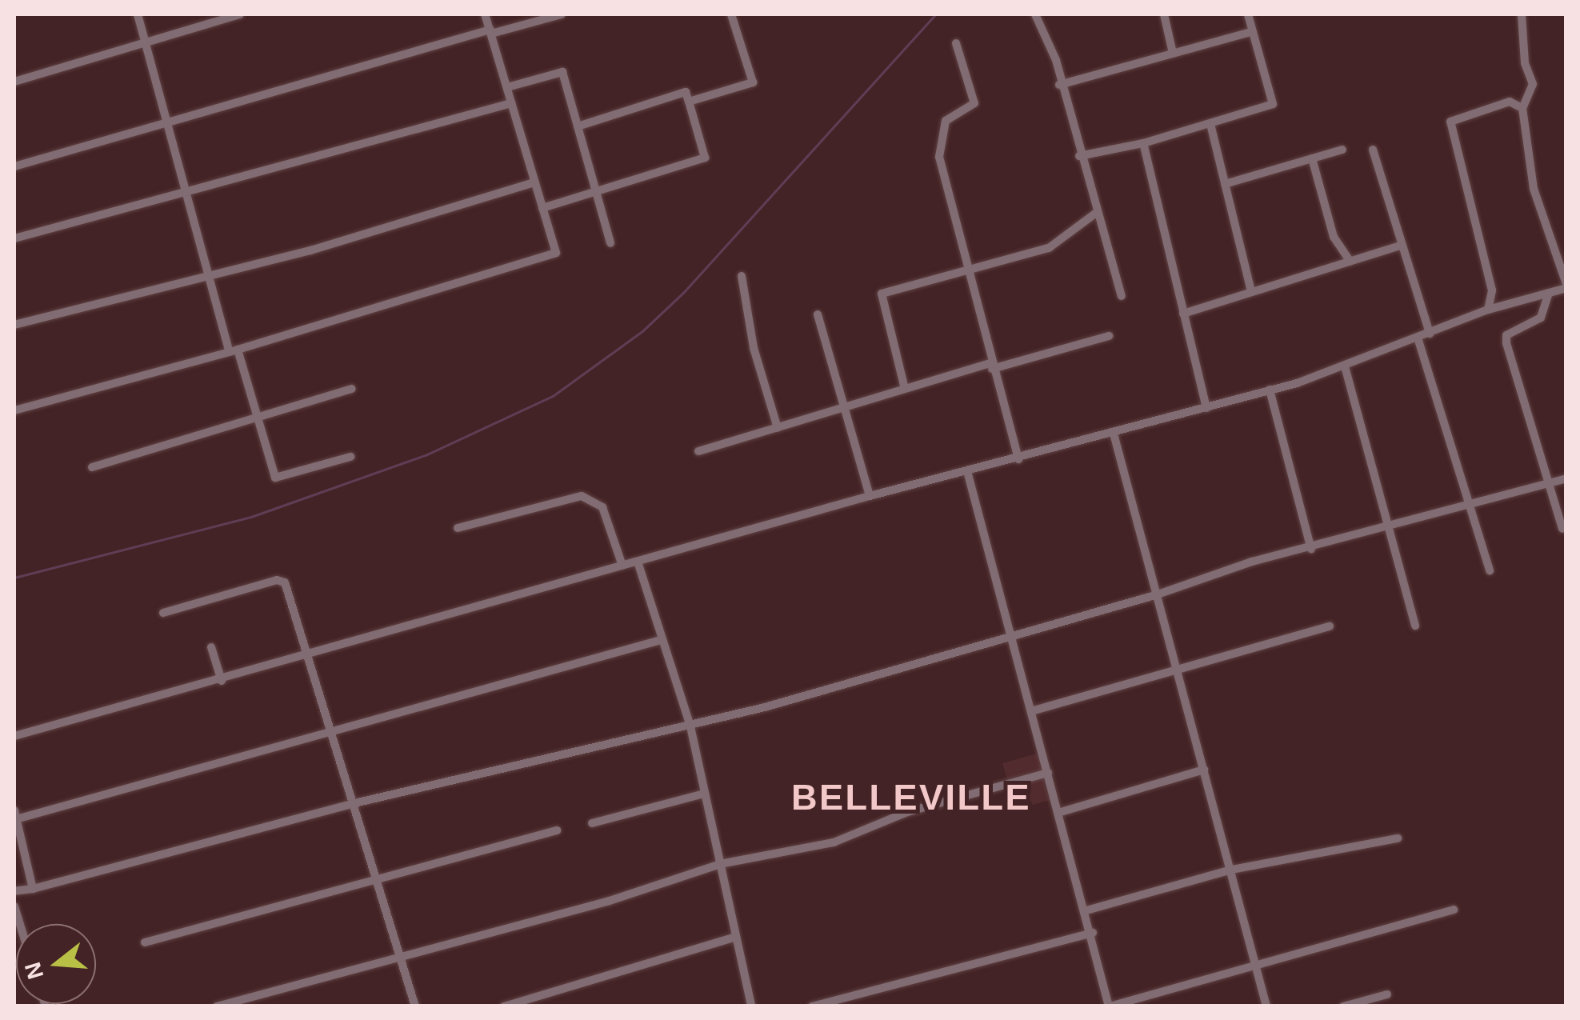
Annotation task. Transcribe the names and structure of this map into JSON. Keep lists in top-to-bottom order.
{
  "districts": ["BELLEVILLE"],
  "north": "left"
}
